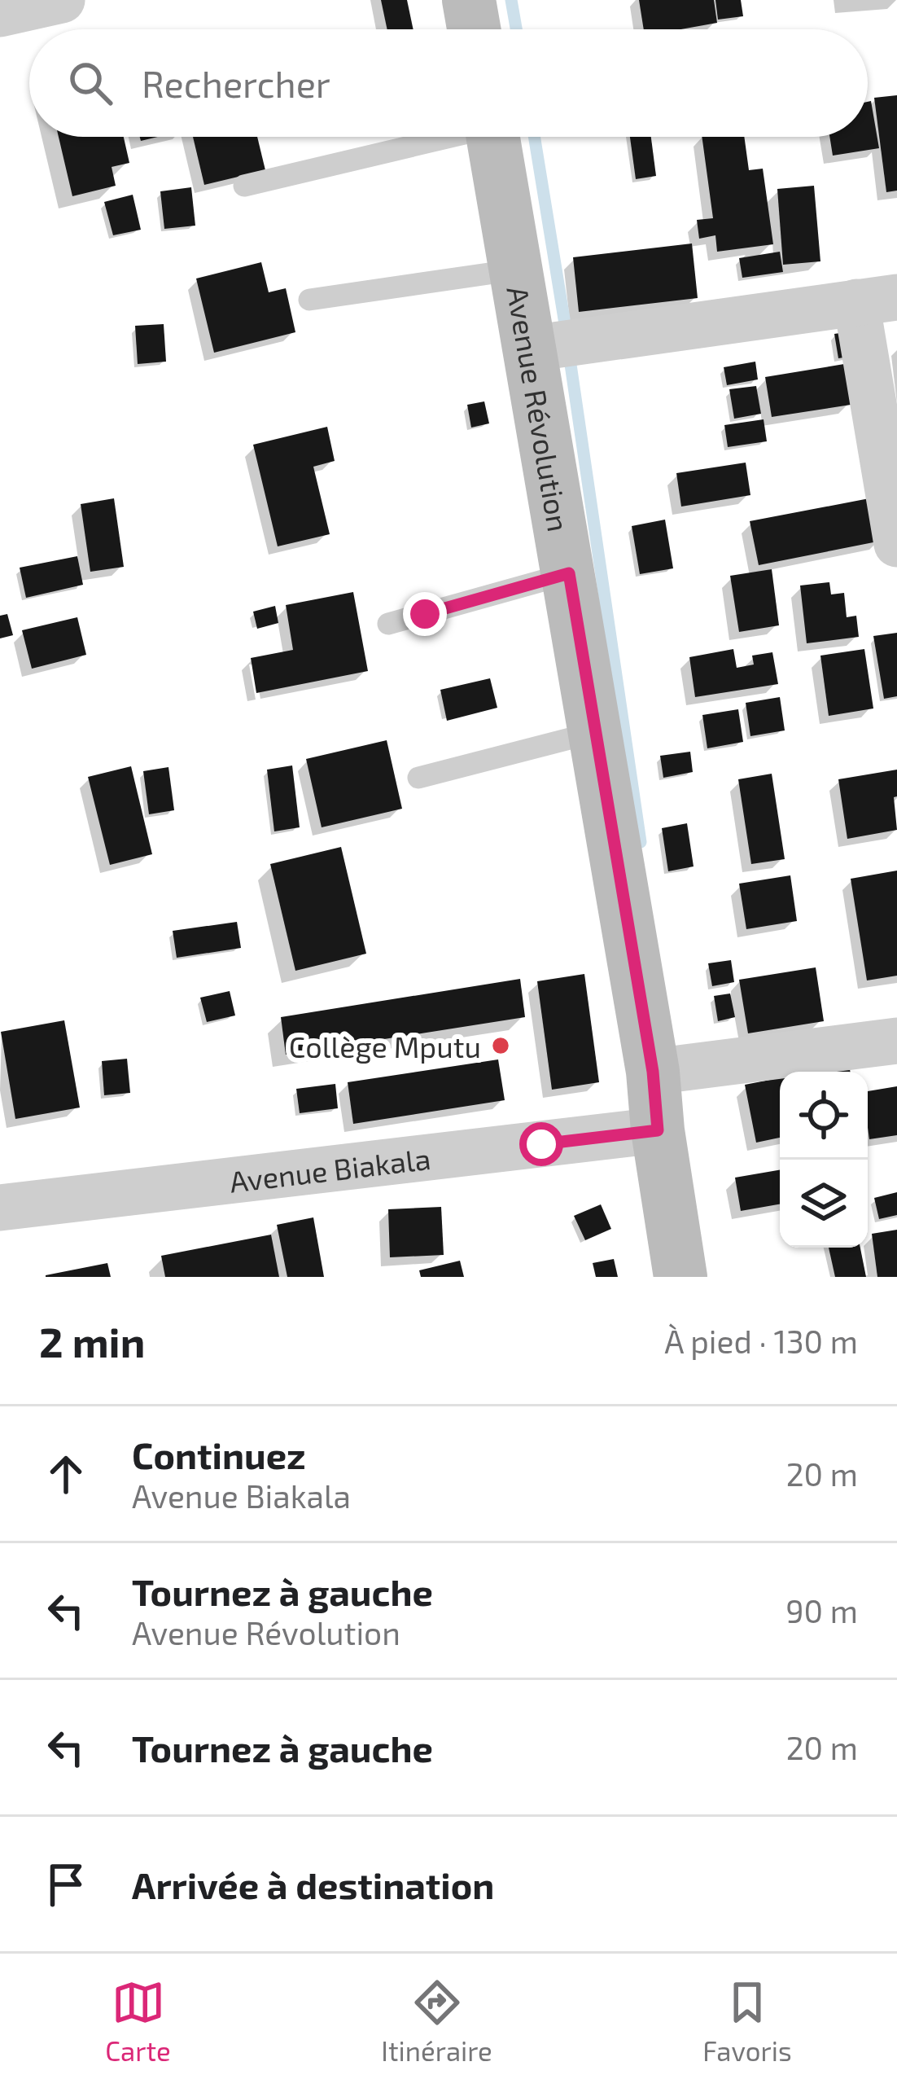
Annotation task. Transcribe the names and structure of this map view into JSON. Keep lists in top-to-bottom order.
{
  "streets": {
    "street": ["Avenue Révolution", "Avenue Biakala"]
  },
  "crossings": [
    ["Avenue Révolution", "Avenue Biakala"]
  ],
  "places": ["Collège Mputu"],
  "page": {
    "search": "Rechercher",
    "heading": ["2 min", "À pied · 130 m"],
    "list": [
      ["Continuez", "Avenue Biakala", "20 m"],
      ["Tournez à gauche", "Avenue Révolution", "90 m"],
      ["Tournez à gauche", "20 m"],
      "Arrivée à destination"
    ],
    "nav": ["Carte", "Itinéraire", "Favoris"]
  }
}
